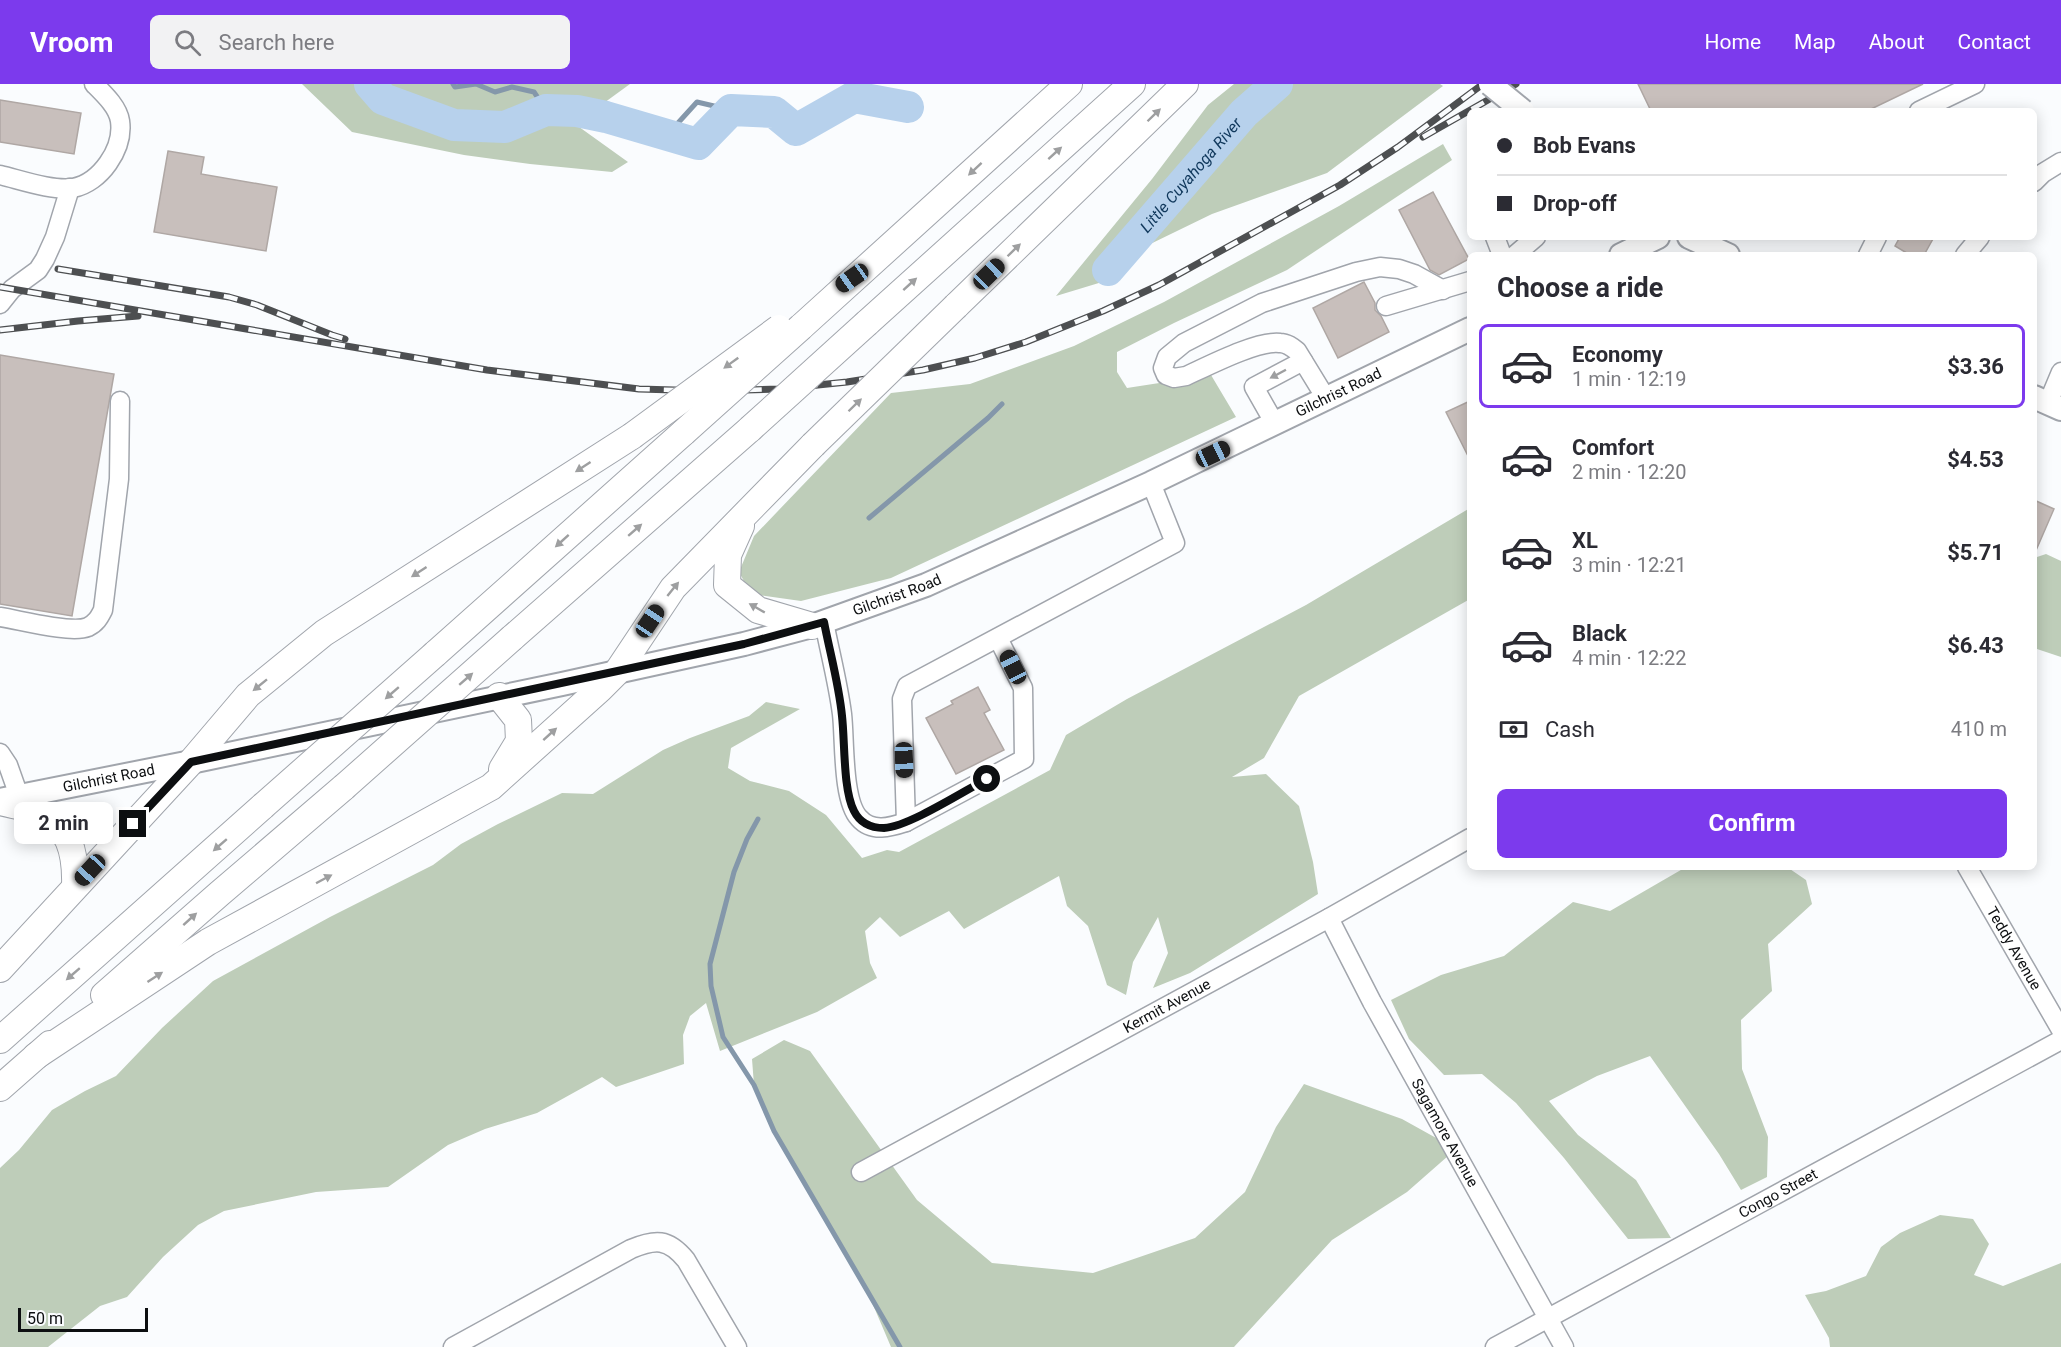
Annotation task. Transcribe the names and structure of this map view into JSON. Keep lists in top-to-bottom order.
{
  "streets": {
    "main road": ["Gilchrist Road"],
    "street": [
      "Teddy Avenue",
      "Kermit Avenue",
      "Sagamore Avenue",
      "Congo Street"
    ]
  },
  "crossings": [
    ["Kermit Avenue", "Sagamore Avenue"],
    ["Sagamore Avenue", "Congo Street"]
  ],
  "water": ["Little Cuyahoga River"],
  "scale_bar": "50 m",
  "page": {
    "header": "Vroom",
    "search": "Search here",
    "nav": [
      "Home",
      "Map",
      "About",
      "Contact"
    ],
    "banner": ["Bob Evans", "Drop-off"],
    "heading": "Choose a ride",
    "list": [
      {
        "name": "Economy",
        "note": "1 min · 12:19",
        "value": "$3.36"
      },
      {
        "name": "Comfort",
        "note": "2 min · 12:20",
        "value": "$4.53"
      },
      {
        "name": "XL",
        "note": "3 min · 12:21",
        "value": "$5.71"
      },
      {
        "name": "Black",
        "note": "4 min · 12:22",
        "value": "$6.43"
      }
    ],
    "pay": ["Cash", "410 m"],
    "buttons": "Confirm",
    "bubble": "2 min",
    "scale": "50 m"
  }
}
